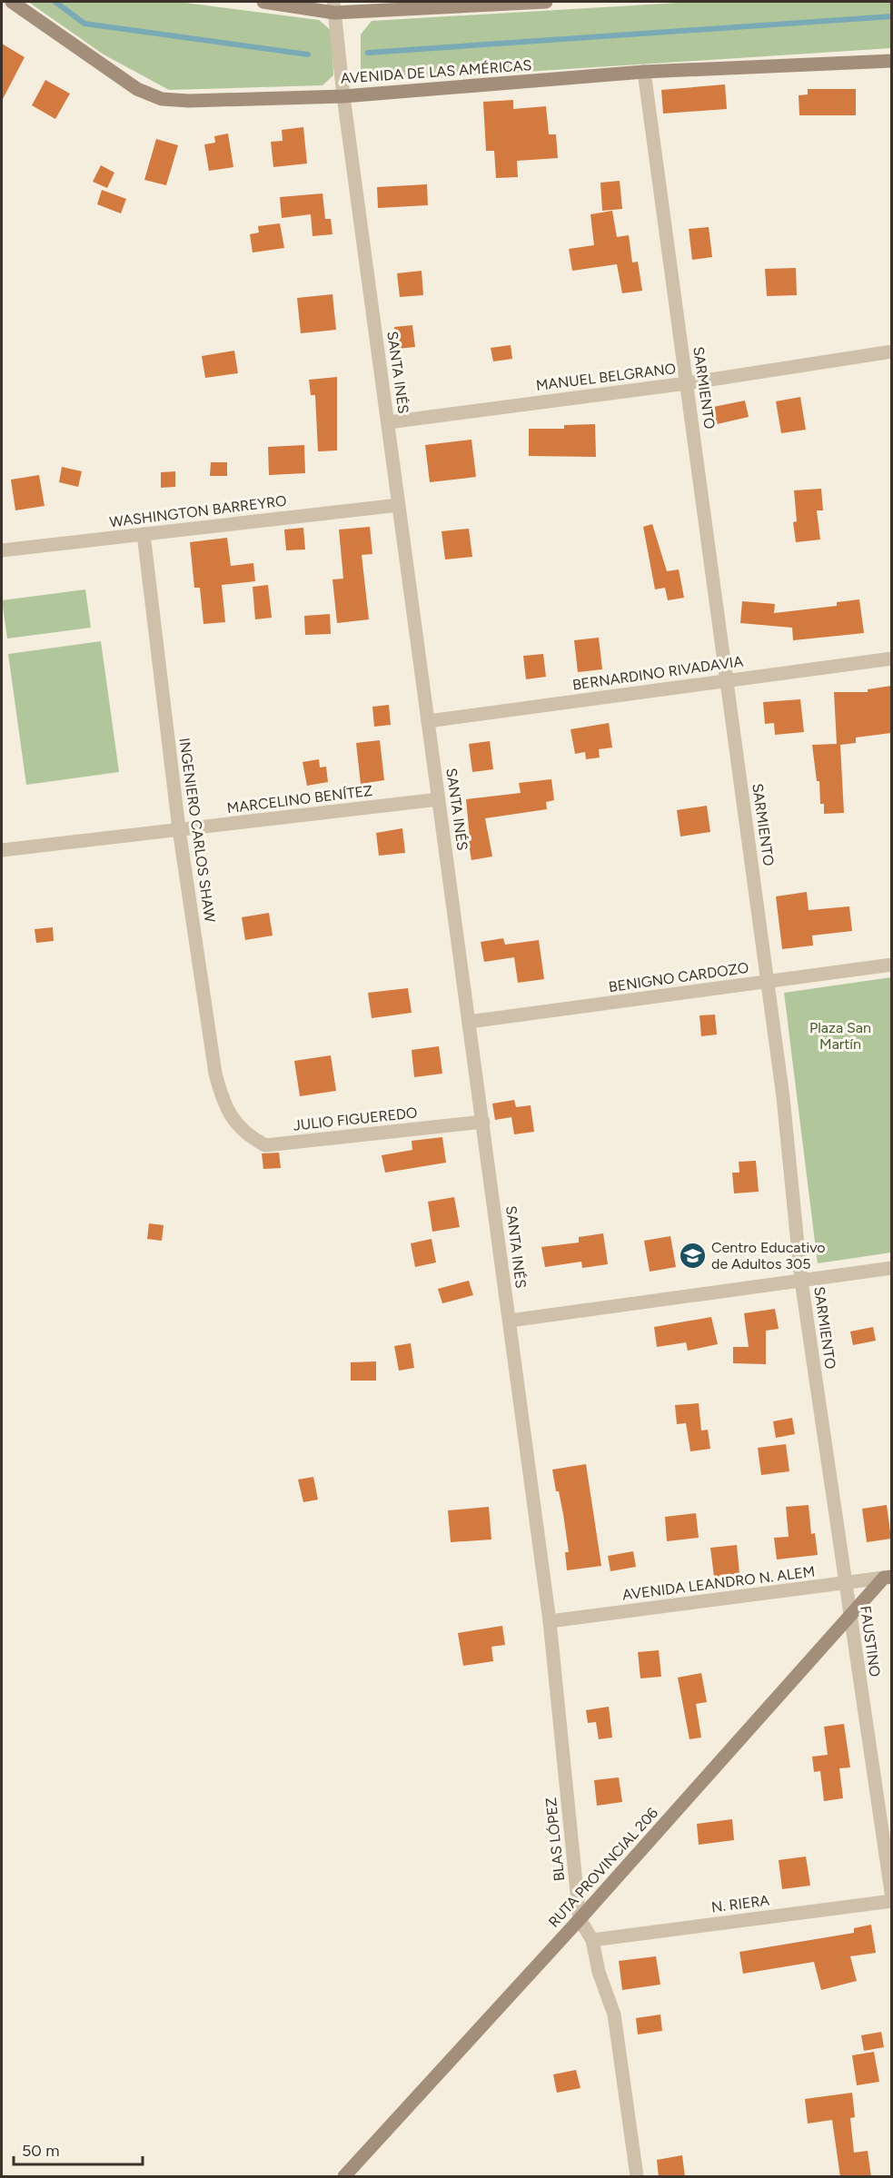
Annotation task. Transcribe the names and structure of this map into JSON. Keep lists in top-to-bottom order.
{
  "streets": {
    "main road": ["AVENIDA DE LAS AMÉRICAS", "RUTA PROVINCIAL 206"],
    "street": [
      "SANTA INÉS",
      "MANUEL BELGRANO",
      "SARMIENTO",
      "WASHINGTON BARREYRO",
      "BERNARDINO RIVADAVIA",
      "MARCELINO BENÍTEZ",
      "INGENIERO CARLOS SHAW",
      "BENIGNO CARDOZO",
      "JULIO FIGUEREDO",
      "AVENIDA LEANDRO N. ALEM",
      "FAUSTINO",
      "BLAS LÓPEZ",
      "N. RIERA"
    ]
  },
  "crossings": [
    ["AVENIDA DE LAS AMÉRICAS", "SANTA INÉS"],
    ["AVENIDA DE LAS AMÉRICAS", "SARMIENTO"],
    ["SANTA INÉS", "MANUEL BELGRANO"],
    ["SANTA INÉS", "WASHINGTON BARREYRO"],
    ["SANTA INÉS", "BERNARDINO RIVADAVIA"],
    ["SANTA INÉS", "MARCELINO BENÍTEZ"],
    ["SANTA INÉS", "BENIGNO CARDOZO"],
    ["SANTA INÉS", "JULIO FIGUEREDO"],
    ["SANTA INÉS", "AVENIDA LEANDRO N. ALEM"],
    ["SANTA INÉS", "BLAS LÓPEZ"],
    ["MANUEL BELGRANO", "SARMIENTO"],
    ["SARMIENTO", "BERNARDINO RIVADAVIA"],
    ["SARMIENTO", "BENIGNO CARDOZO"],
    ["SARMIENTO", "AVENIDA LEANDRO N. ALEM"],
    ["SARMIENTO", "FAUSTINO"],
    ["WASHINGTON BARREYRO", "INGENIERO CARLOS SHAW"],
    ["MARCELINO BENÍTEZ", "INGENIERO CARLOS SHAW"],
    ["INGENIERO CARLOS SHAW", "JULIO FIGUEREDO"],
    ["AVENIDA LEANDRO N. ALEM", "FAUSTINO"],
    ["AVENIDA LEANDRO N. ALEM", "BLAS LÓPEZ"],
    ["AVENIDA LEANDRO N. ALEM", "RUTA PROVINCIAL 206"],
    ["FAUSTINO", "RUTA PROVINCIAL 206"],
    ["FAUSTINO", "N. RIERA"],
    ["BLAS LÓPEZ", "RUTA PROVINCIAL 206"],
    ["BLAS LÓPEZ", "N. RIERA"]
  ],
  "parks": ["Plaza San Martín"],
  "places": {
    "school or university": ["Centro Educativo de Adultos 305"]
  },
  "scale_bar": "50 m"
}
